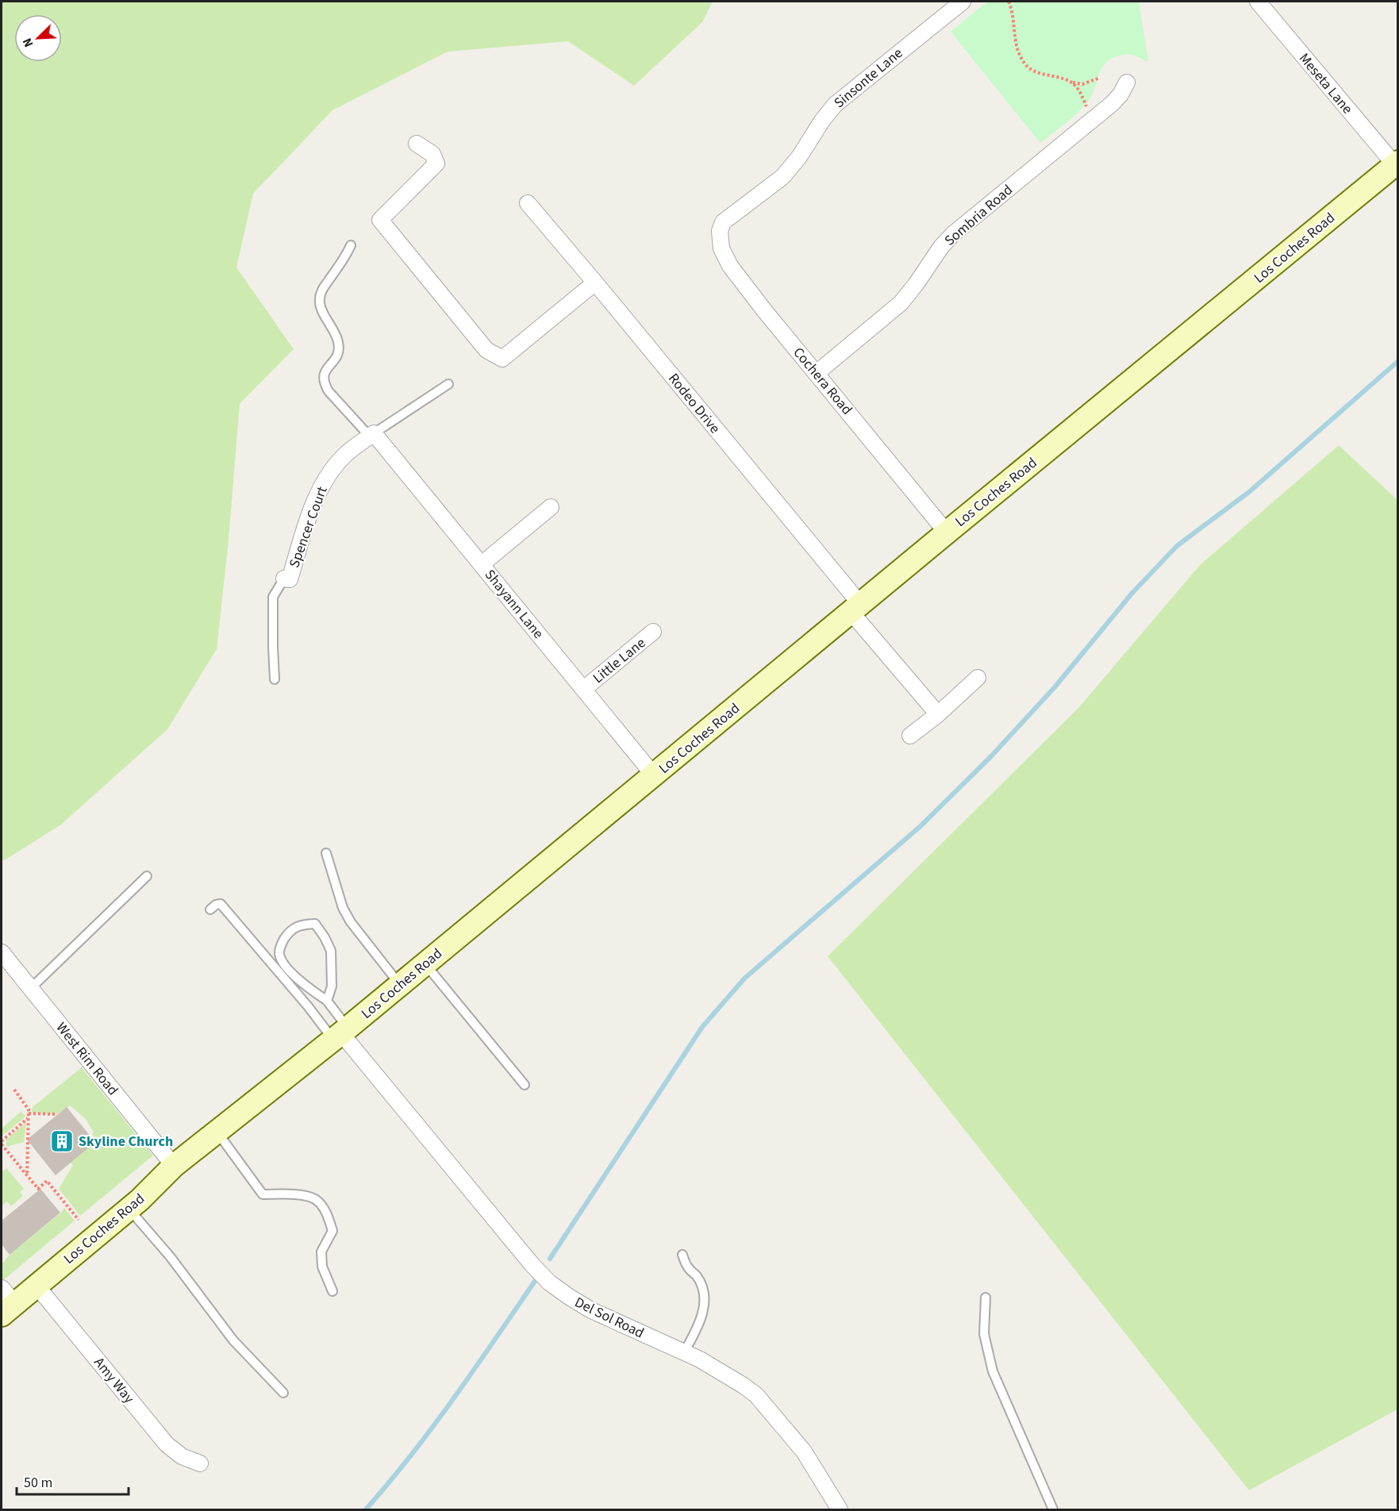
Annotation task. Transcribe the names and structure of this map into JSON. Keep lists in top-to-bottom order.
{
  "streets": {
    "main road": ["Los Coches Road"],
    "street": [
      "Sinsonte Lane",
      "Meseta Lane",
      "Sombria Road",
      "Cochera Road",
      "Rodeo Drive",
      "Spencer Court",
      "Shayann Lane",
      "Little Lane",
      "West Rim Road",
      "Del Sol Road",
      "Amy Way"
    ]
  },
  "crossings": [
    ["Sinsonte Lane", "Cochera Road"],
    ["Meseta Lane", "Los Coches Road"],
    ["Sombria Road", "Cochera Road"],
    ["Los Coches Road", "Cochera Road"],
    ["Los Coches Road", "Rodeo Drive"],
    ["Los Coches Road", "Shayann Lane"],
    ["Los Coches Road", "West Rim Road"],
    ["Los Coches Road", "Del Sol Road"],
    ["Los Coches Road", "Amy Way"],
    ["Spencer Court", "Shayann Lane"],
    ["Shayann Lane", "Little Lane"]
  ],
  "places": {
    "building": ["Skyline Church"]
  },
  "scale_bar": "50 m",
  "north": "bottom left"
}
